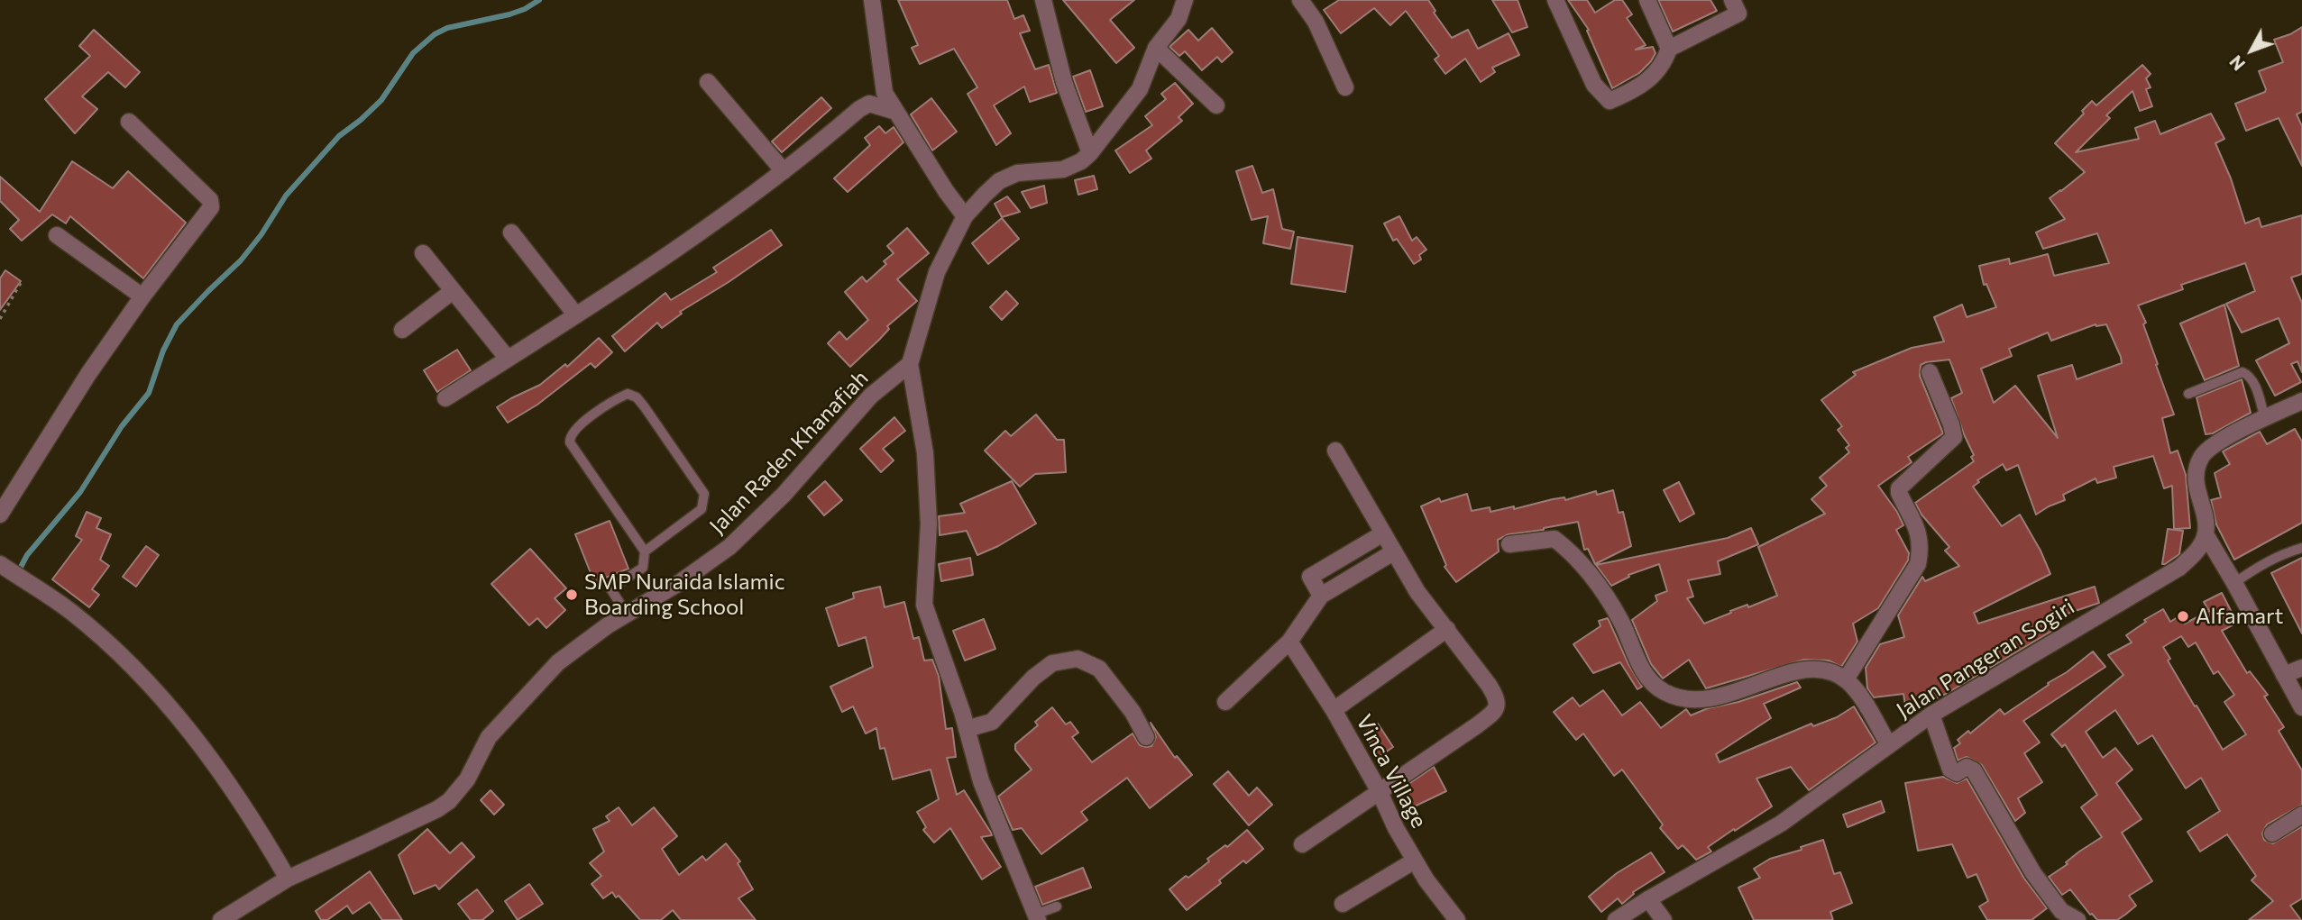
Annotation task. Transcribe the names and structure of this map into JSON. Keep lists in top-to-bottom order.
{
  "streets": {
    "street": ["Jalan Raden Khanafiah", "Jalan Pangeran Sogiri", "Vinca Village"]
  },
  "places": ["SMP Nuraida Islamic Boarding School", "Alfamart"],
  "north": "bottom left"
}
